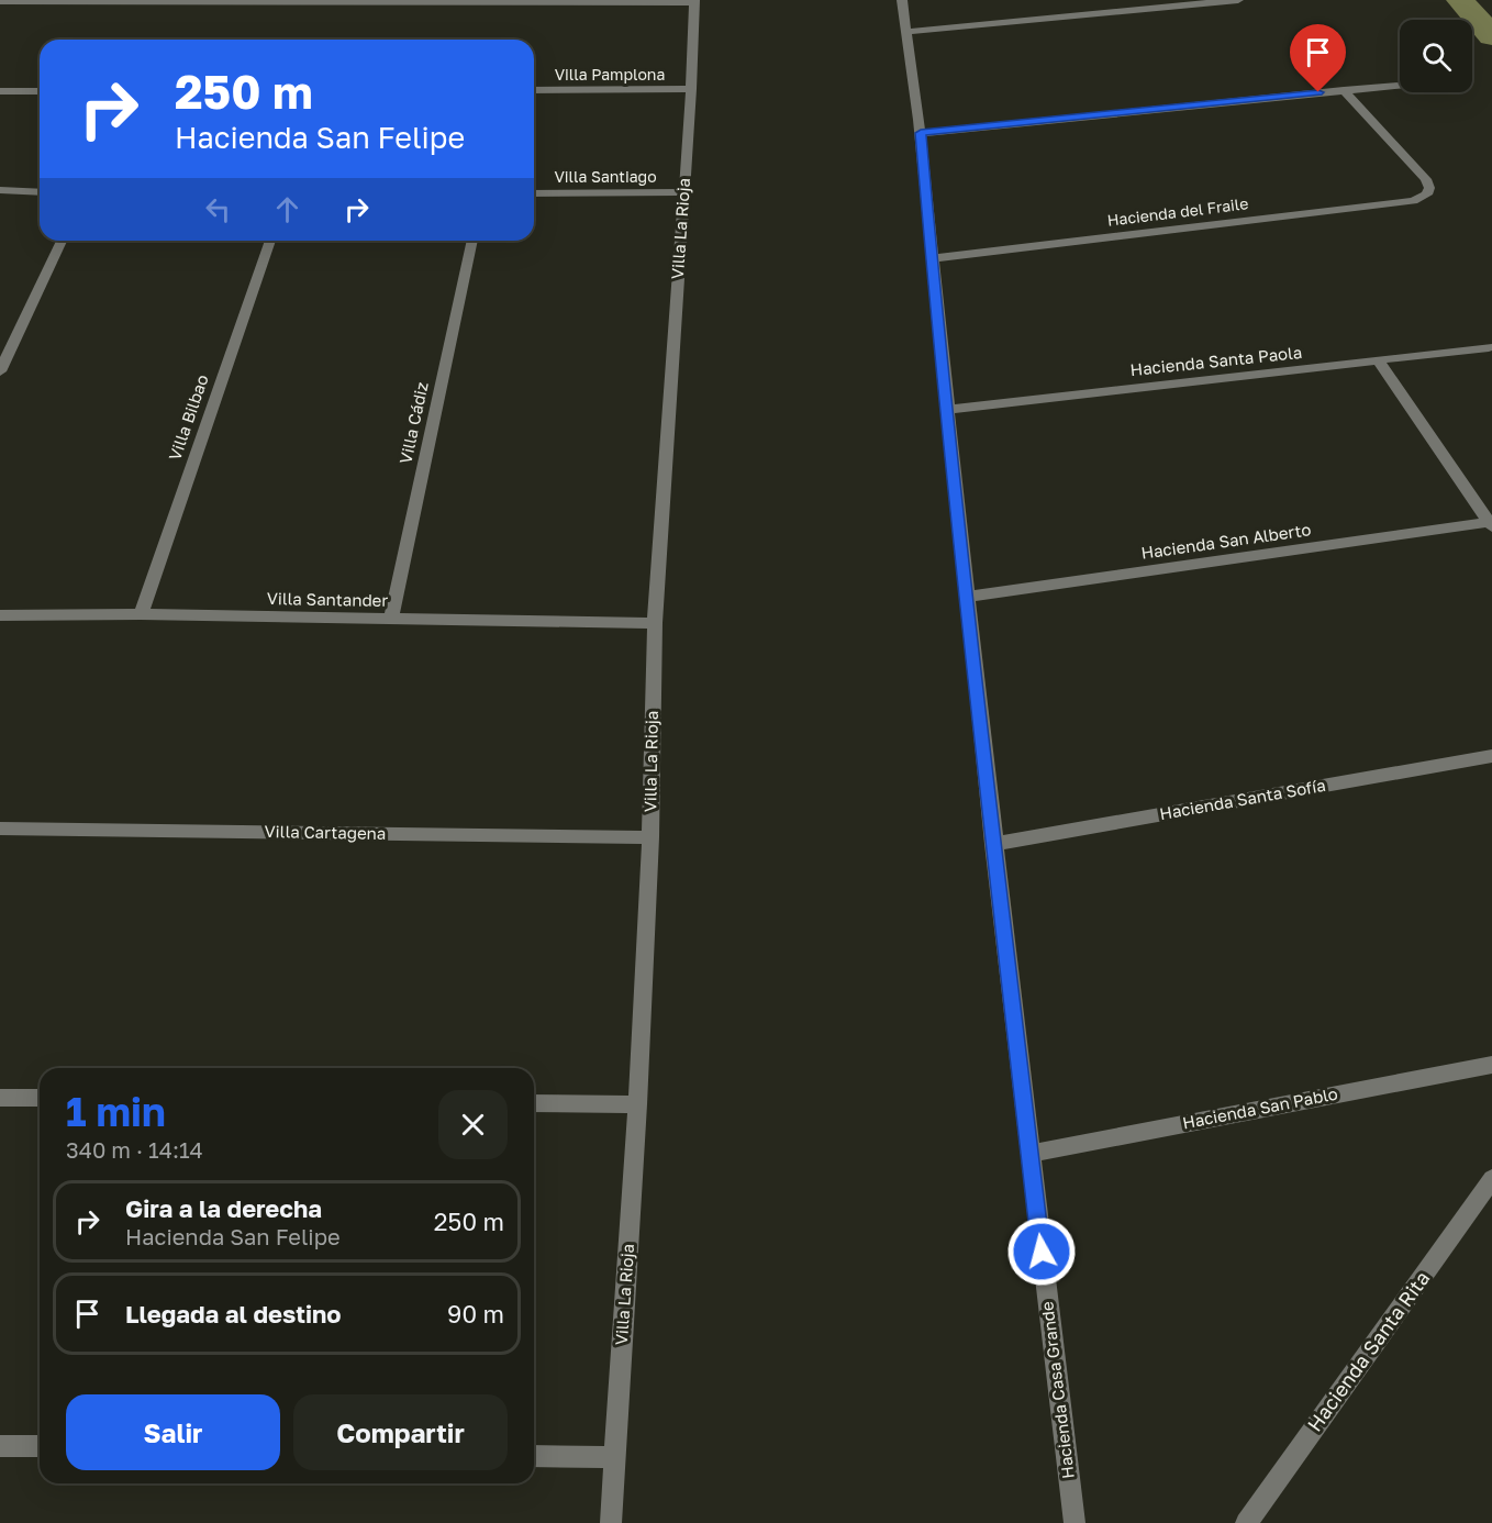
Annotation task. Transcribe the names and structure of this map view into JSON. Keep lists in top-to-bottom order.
{
  "streets": {
    "street": [
      "Villa Pamplona",
      "Villa Santiago",
      "Hacienda del Fraile",
      "Villa La Rioja",
      "Hacienda Santa Paola",
      "Villa Bilbao",
      "Villa Cádiz",
      "Hacienda San Alberto",
      "Villa Santander",
      "Hacienda Santa Sofía",
      "Villa Cartagena",
      "Hacienda San Pablo",
      "Hacienda Santa Rita",
      "Hacienda Casa Grande"
    ]
  },
  "crossings": [
    ["Villa Pamplona", "Villa La Rioja"],
    ["Villa Santiago", "Villa La Rioja"],
    ["Hacienda del Fraile", "Hacienda Casa Grande"],
    ["Villa La Rioja", "Villa Santander"],
    ["Villa La Rioja", "Villa Cartagena"],
    ["Hacienda Santa Paola", "Hacienda Casa Grande"],
    ["Villa Bilbao", "Villa Santander"],
    ["Villa Cádiz", "Villa Santander"],
    ["Hacienda San Alberto", "Hacienda Casa Grande"],
    ["Hacienda Santa Sofía", "Hacienda Casa Grande"],
    ["Hacienda San Pablo", "Hacienda Casa Grande"]
  ],
  "page": {
    "turn": ["250 m", "Hacienda San Felipe"],
    "heading": ["1 min", "340 m · 14:14"],
    "list": [
      {
        "name": "Gira a la derecha",
        "note": "Hacienda San Felipe",
        "value": "250 m"
      },
      {
        "name": "Llegada al destino",
        "value": "90 m"
      }
    ],
    "buttons": ["Salir", "Compartir"]
  }
}
